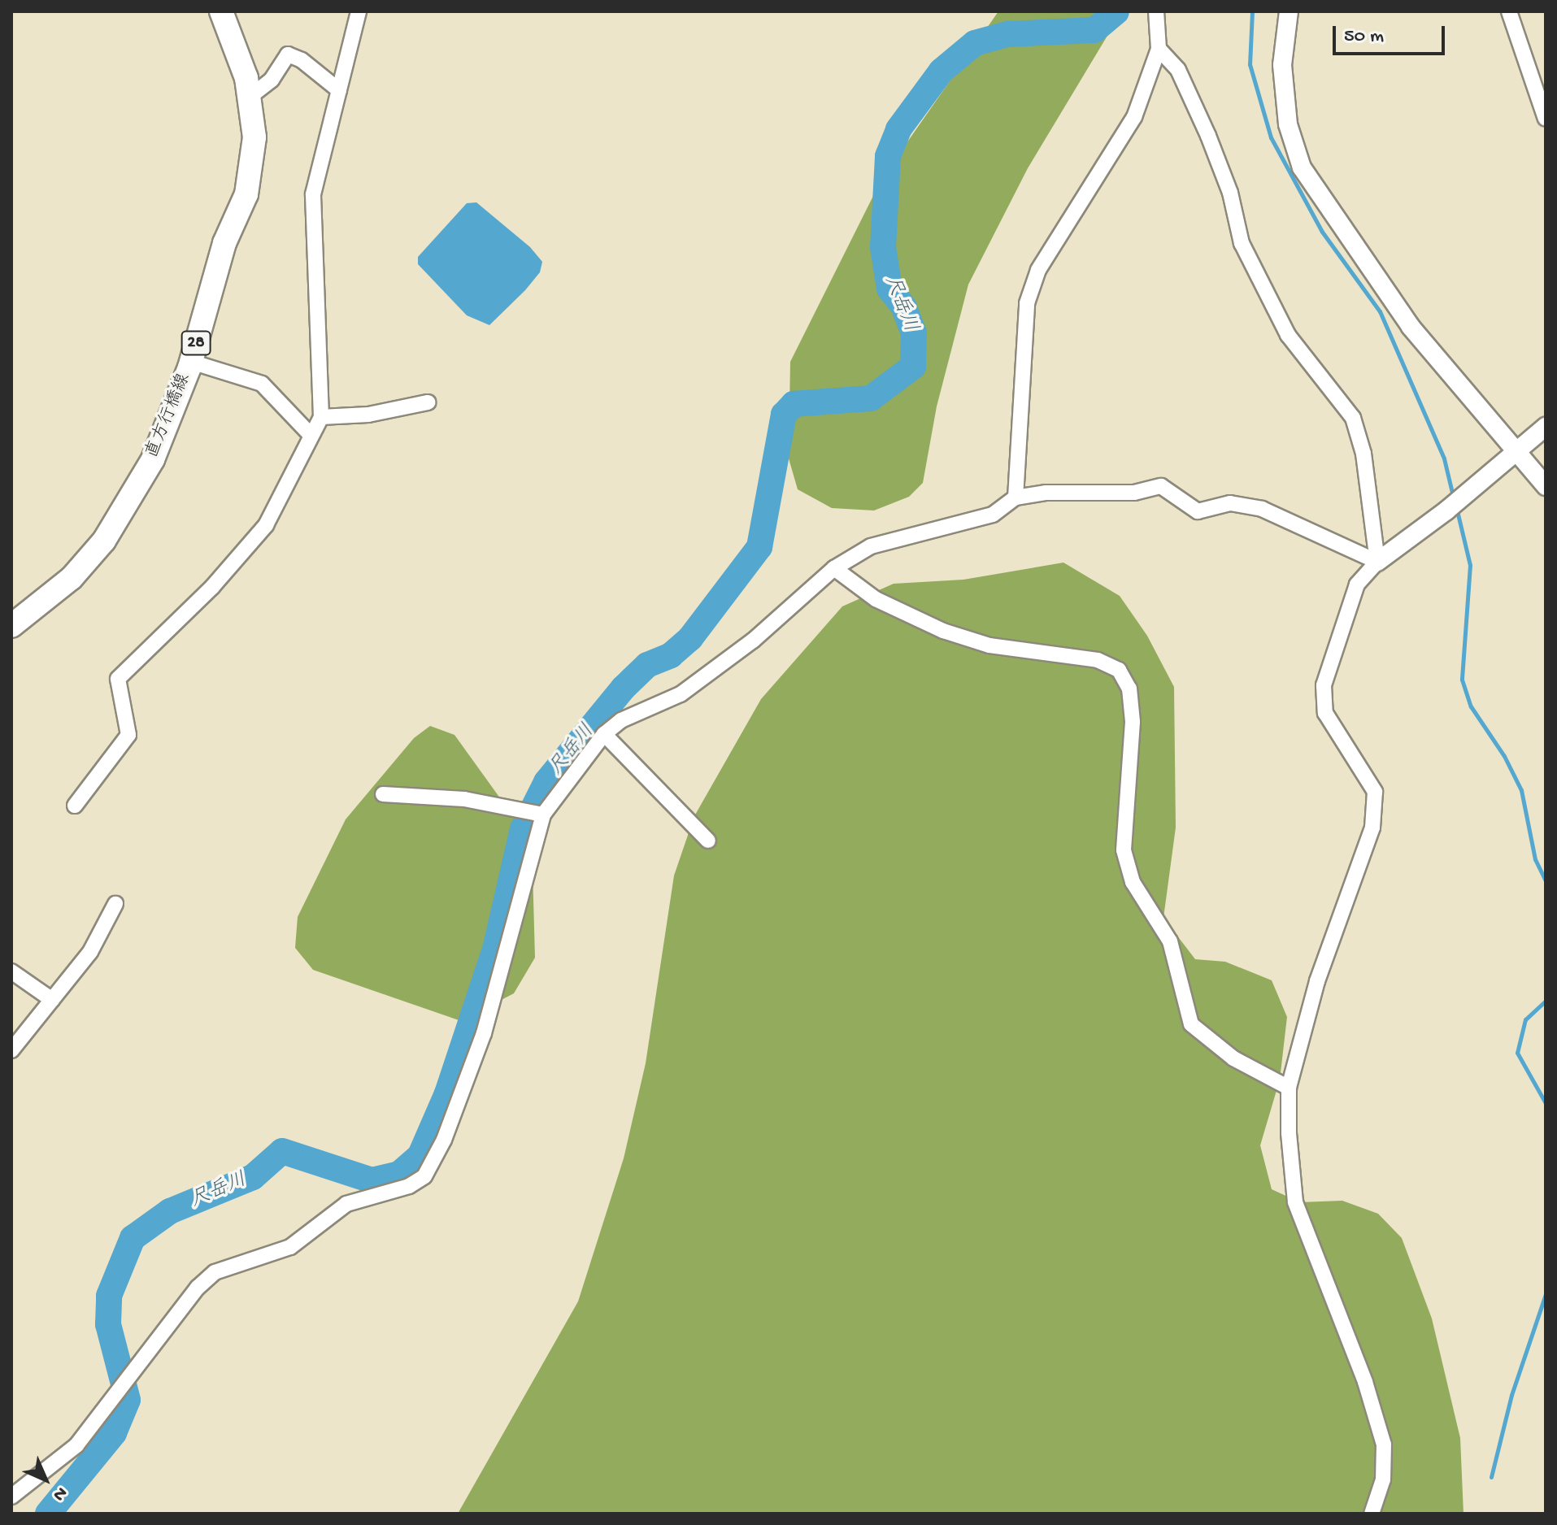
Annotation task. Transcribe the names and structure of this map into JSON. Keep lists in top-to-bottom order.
{
  "streets": {
    "main road": ["28", "直方行橋線"]
  },
  "water": ["尺岳川"],
  "scale_bar": "50 m",
  "north": "bottom right"
}
